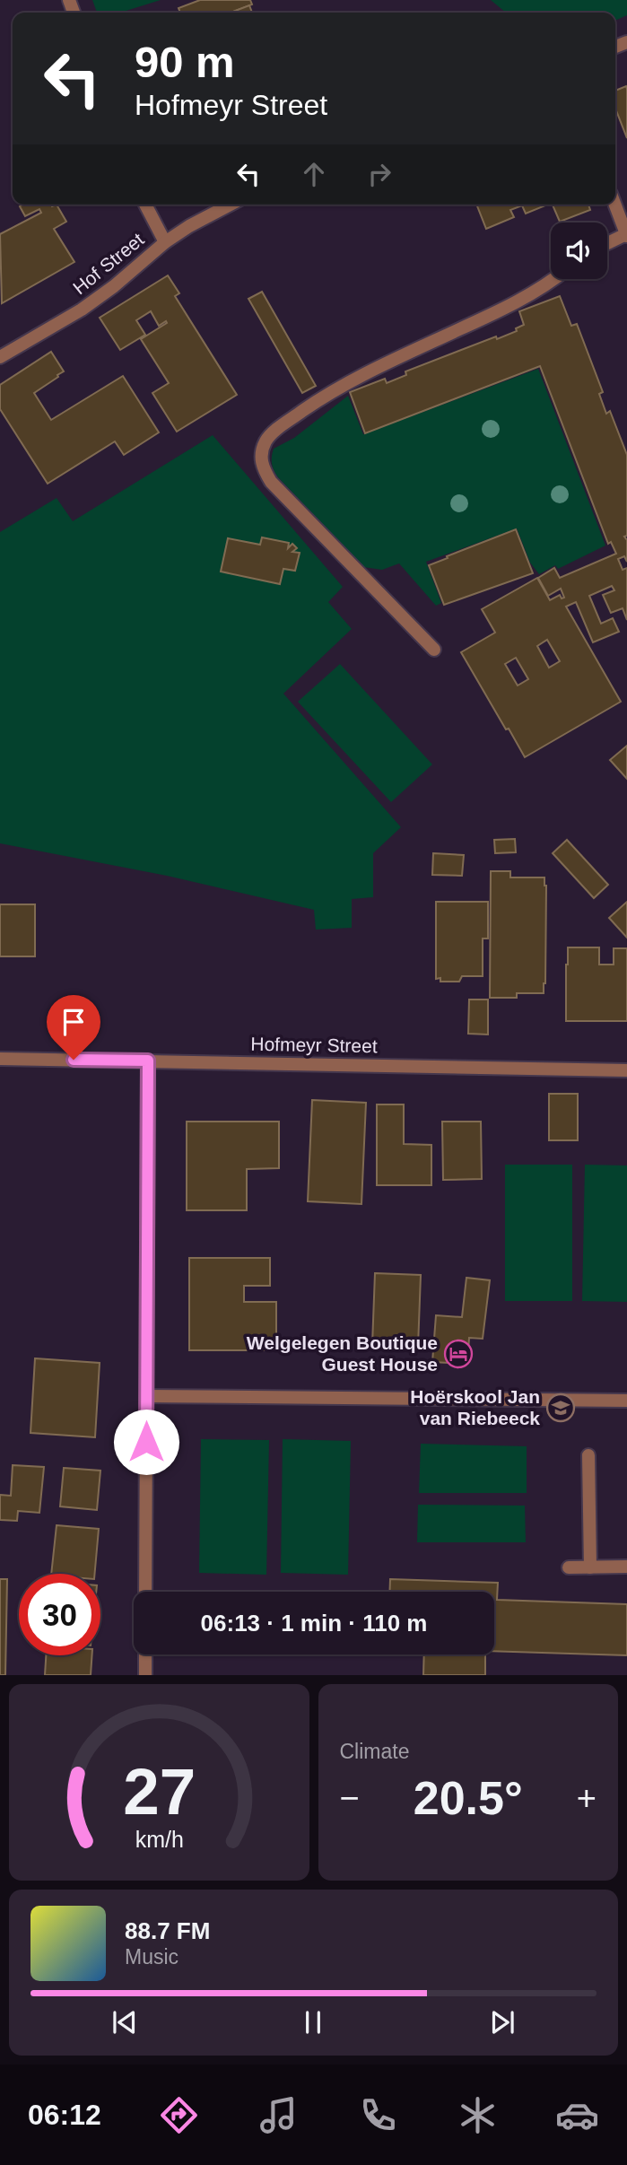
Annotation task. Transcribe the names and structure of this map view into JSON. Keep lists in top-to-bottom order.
{
  "streets": {
    "street": ["Hof Street", "Hofmeyr Street"]
  },
  "places": {
    "hotel": ["Welgelegen Boutique Guest House"],
    "school or university": ["Hoërskool Jan van Riebeeck"]
  },
  "page": {
    "turn": ["90 m", "Hofmeyr Street"],
    "limit": "30",
    "trip": "06:13 · 1 min · 110 m",
    "tile": "Climate",
    "heat": ["−", "20.5°", "+"],
    "song": ["88.7 FM", "Music"],
    "tabs": "06:12",
    "gauge": ["27", "km/h"]
  }
}
